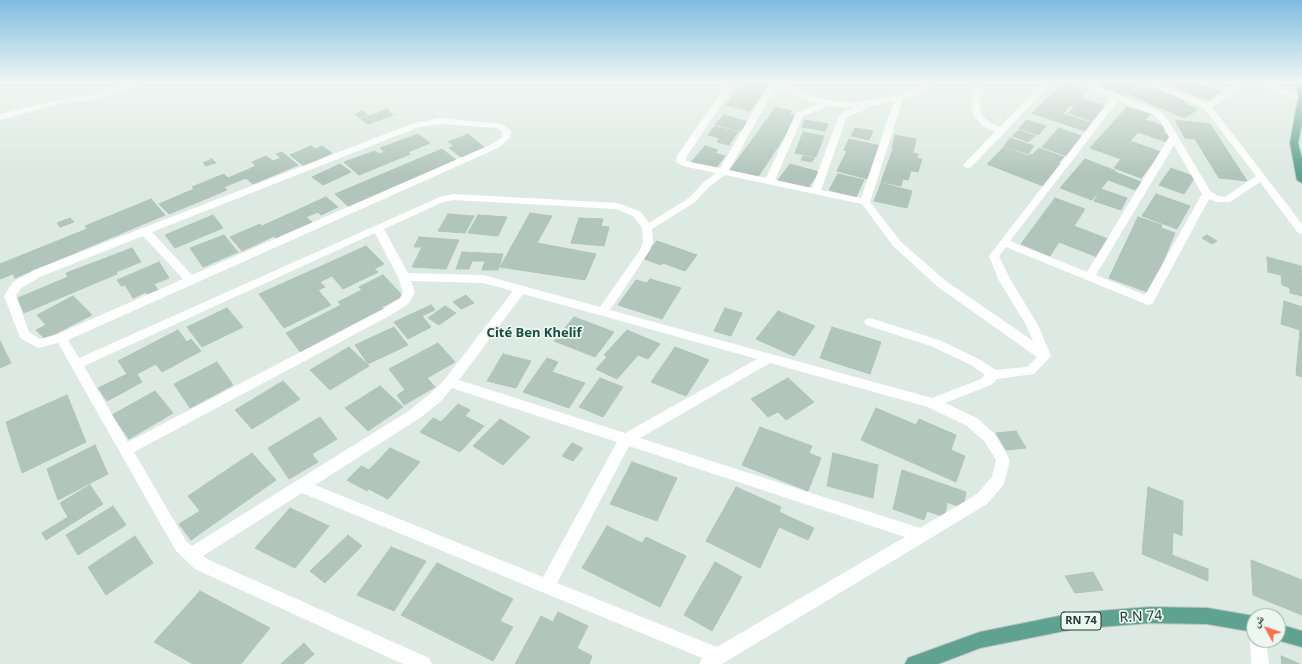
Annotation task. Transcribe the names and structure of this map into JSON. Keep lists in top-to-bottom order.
{
  "streets": {
    "main road": ["R.N 74", "RN 74"]
  },
  "districts": ["Cité Ben Khelif"],
  "north": "top left"
}
